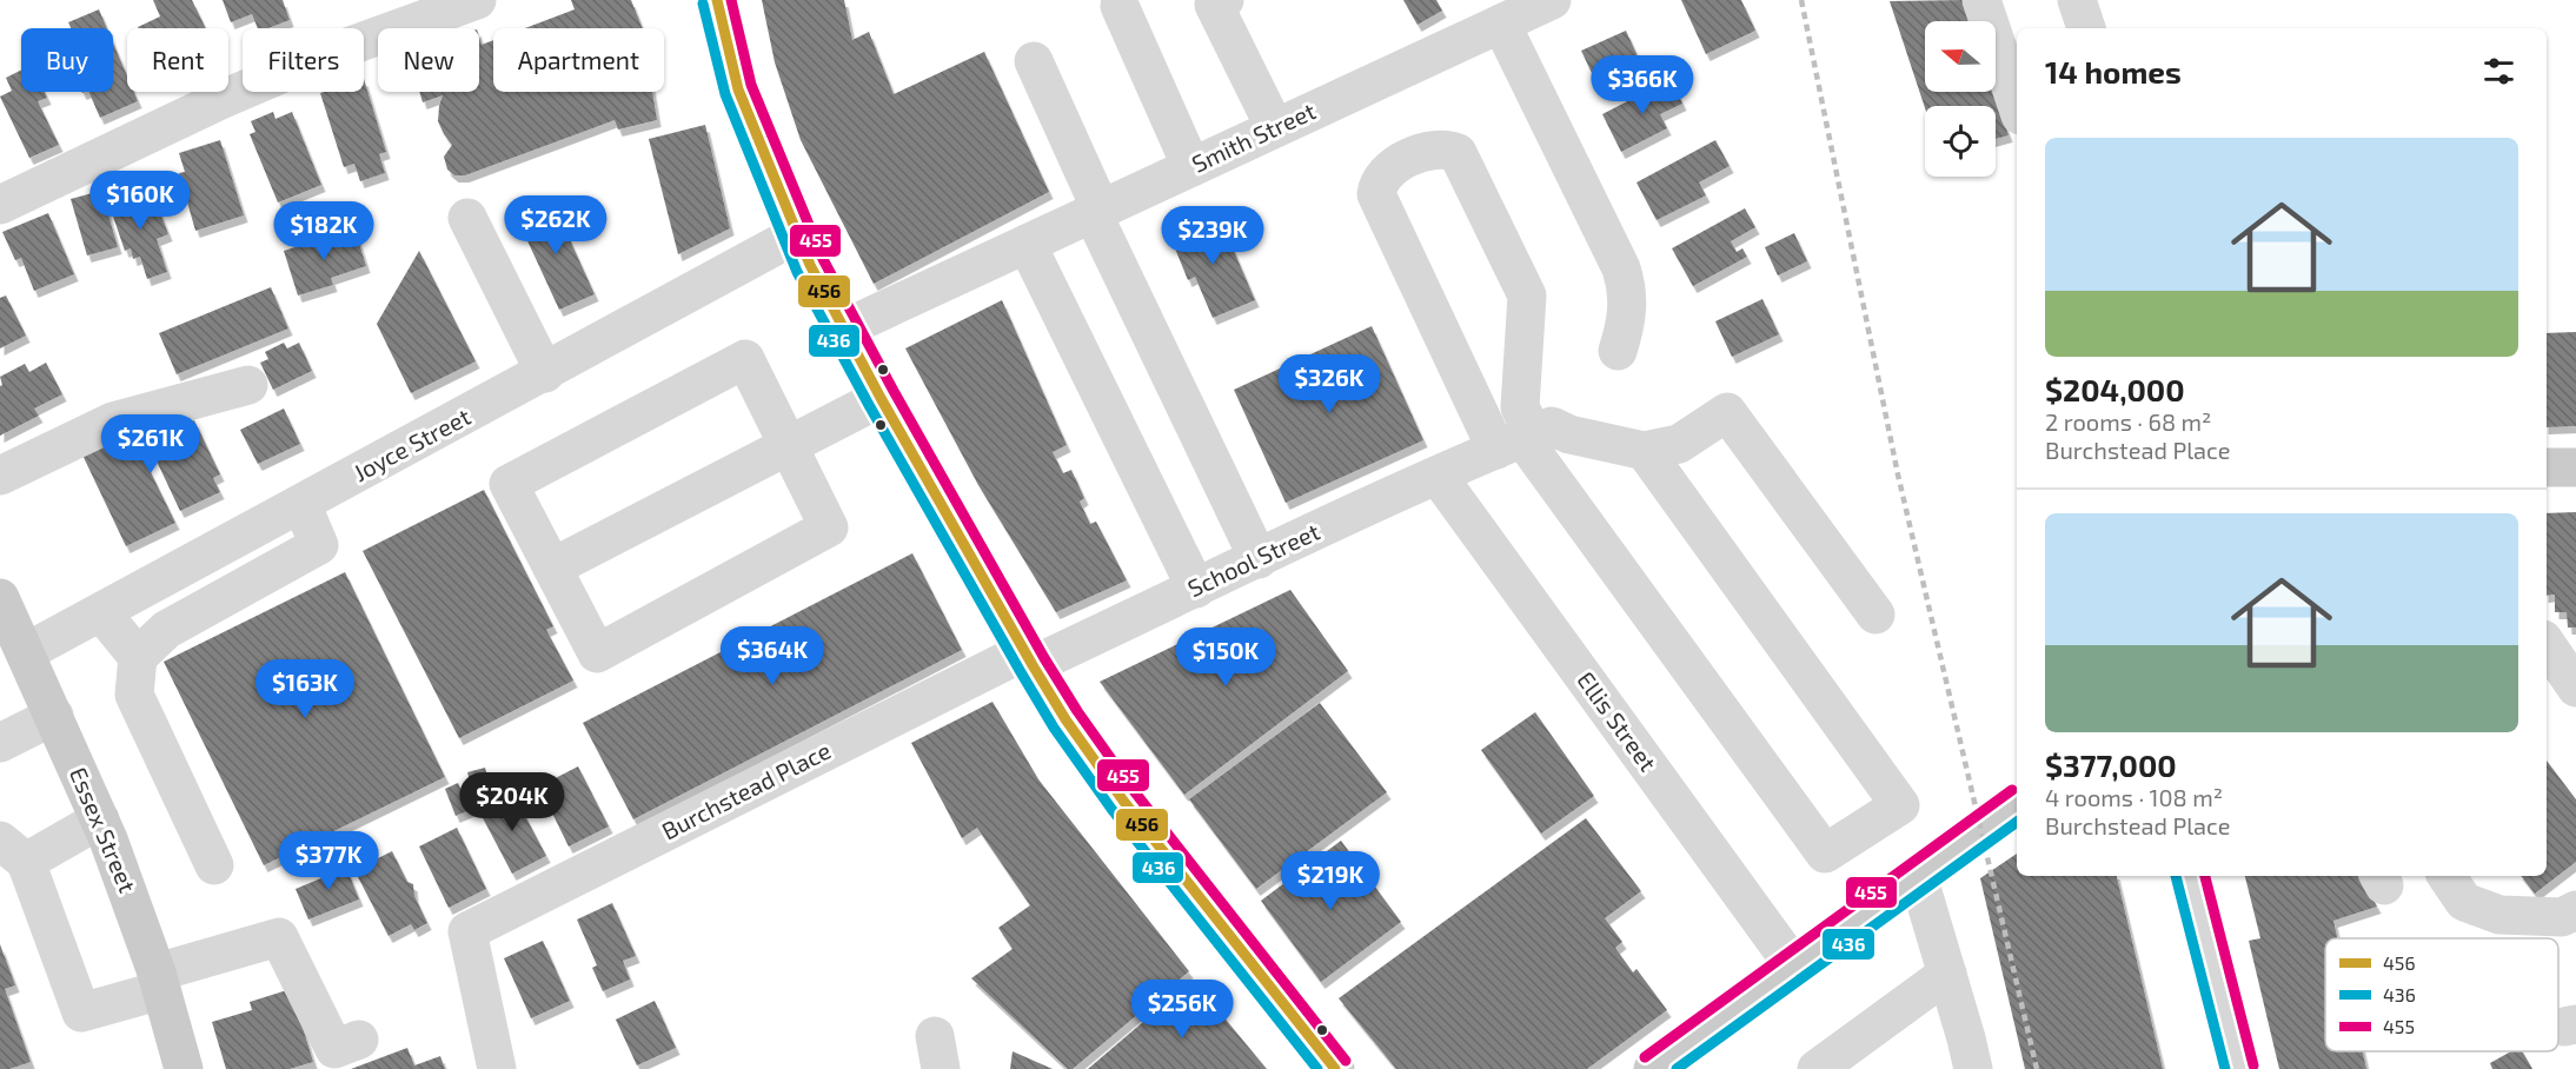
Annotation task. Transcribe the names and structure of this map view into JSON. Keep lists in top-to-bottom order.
{
  "streets": {
    "main road": ["Essex Street"],
    "street": [
      "Smith Street",
      "Joyce Street",
      "School Street",
      "Ellis Street",
      "Burchstead Place"
    ]
  },
  "crossings": [
    ["Joyce Street", "Essex Street"],
    ["School Street", "Ellis Street"],
    ["School Street", "Burchstead Place"]
  ],
  "lines": ["transit line 456", "transit line 455", "transit line 436"],
  "legend": ["456", "436", "455"],
  "north": "left",
  "page": {
    "chip": [
      "Buy",
      "Rent",
      "Filters",
      "New",
      "Apartment"
    ],
    "heading": "14 homes",
    "price": [
      "$366K",
      "$160K",
      "$262K",
      "$182K",
      "$239K",
      "$326K",
      "$261K",
      "$364K",
      "$150K",
      "$163K",
      "$204K",
      "$377K",
      "$219K",
      "$256K"
    ],
    "list": [
      {
        "name": "$204,000",
        "note": "2 rooms · 68 m² · Burchstead Place"
      },
      {
        "name": "$377,000",
        "note": "4 rooms · 108 m² · Burchstead Place"
      }
    ]
  }
}
